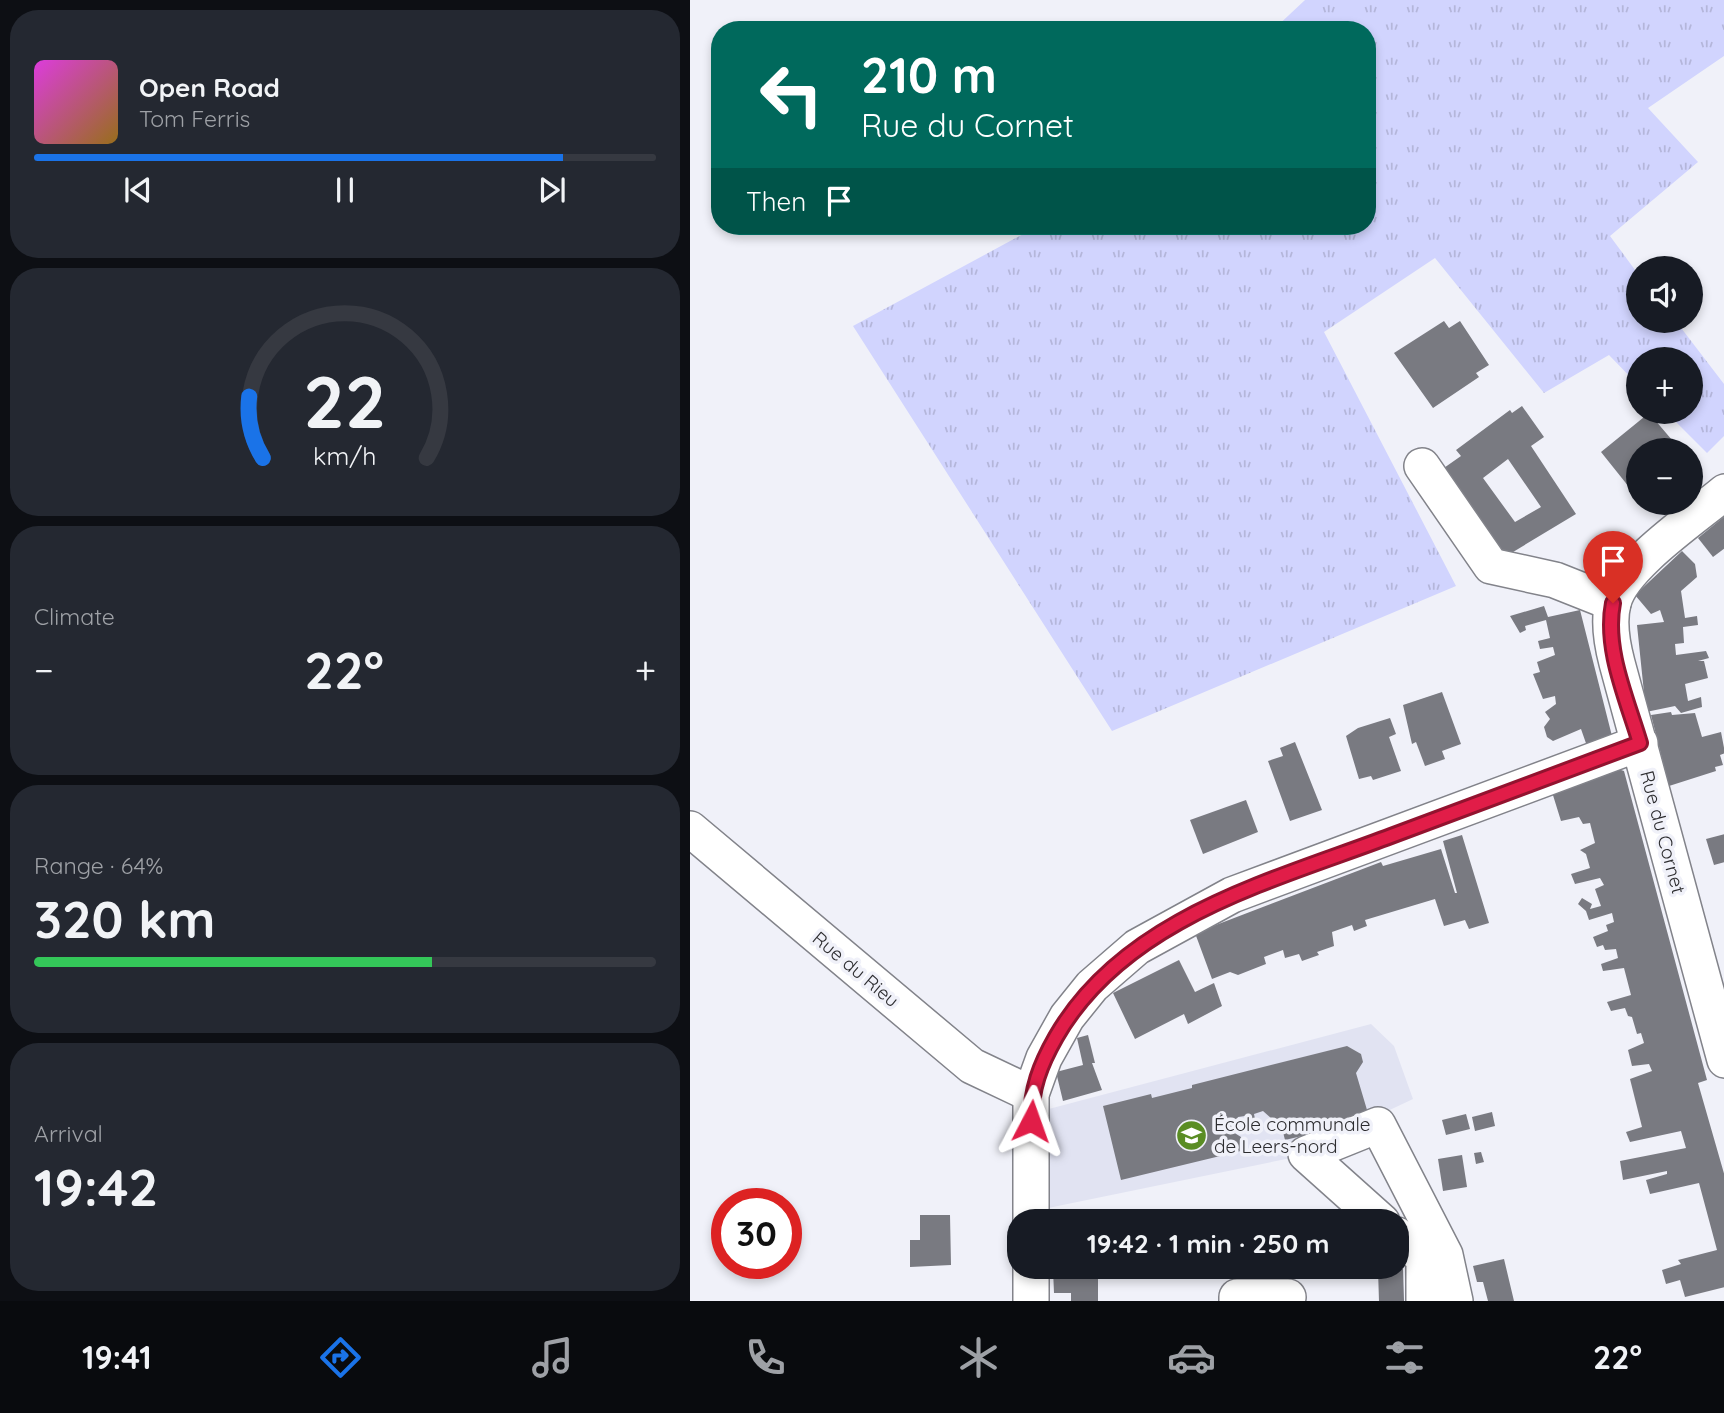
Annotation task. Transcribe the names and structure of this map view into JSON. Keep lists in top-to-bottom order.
{
  "streets": {
    "street": ["Rue du Cornet", "Rue du Rieu"]
  },
  "places": {
    "school or university": ["École communale de Leers-nord"]
  },
  "page": {
    "turn": ["210 m", "Rue du Cornet"],
    "song": ["Open Road", "Tom Ferris"],
    "then": "Then",
    "map_buttons": ["+", "−"],
    "tile": [
      "Climate",
      ["Range · 64%", "320 km"],
      ["Arrival", "19:42"]
    ],
    "heat": ["−", "22°", "+"],
    "limit": "30",
    "trip": "19:42 · 1 min · 250 m",
    "tabs": ["19:41", "22°"],
    "gauge": ["22", "km/h"]
  }
}
